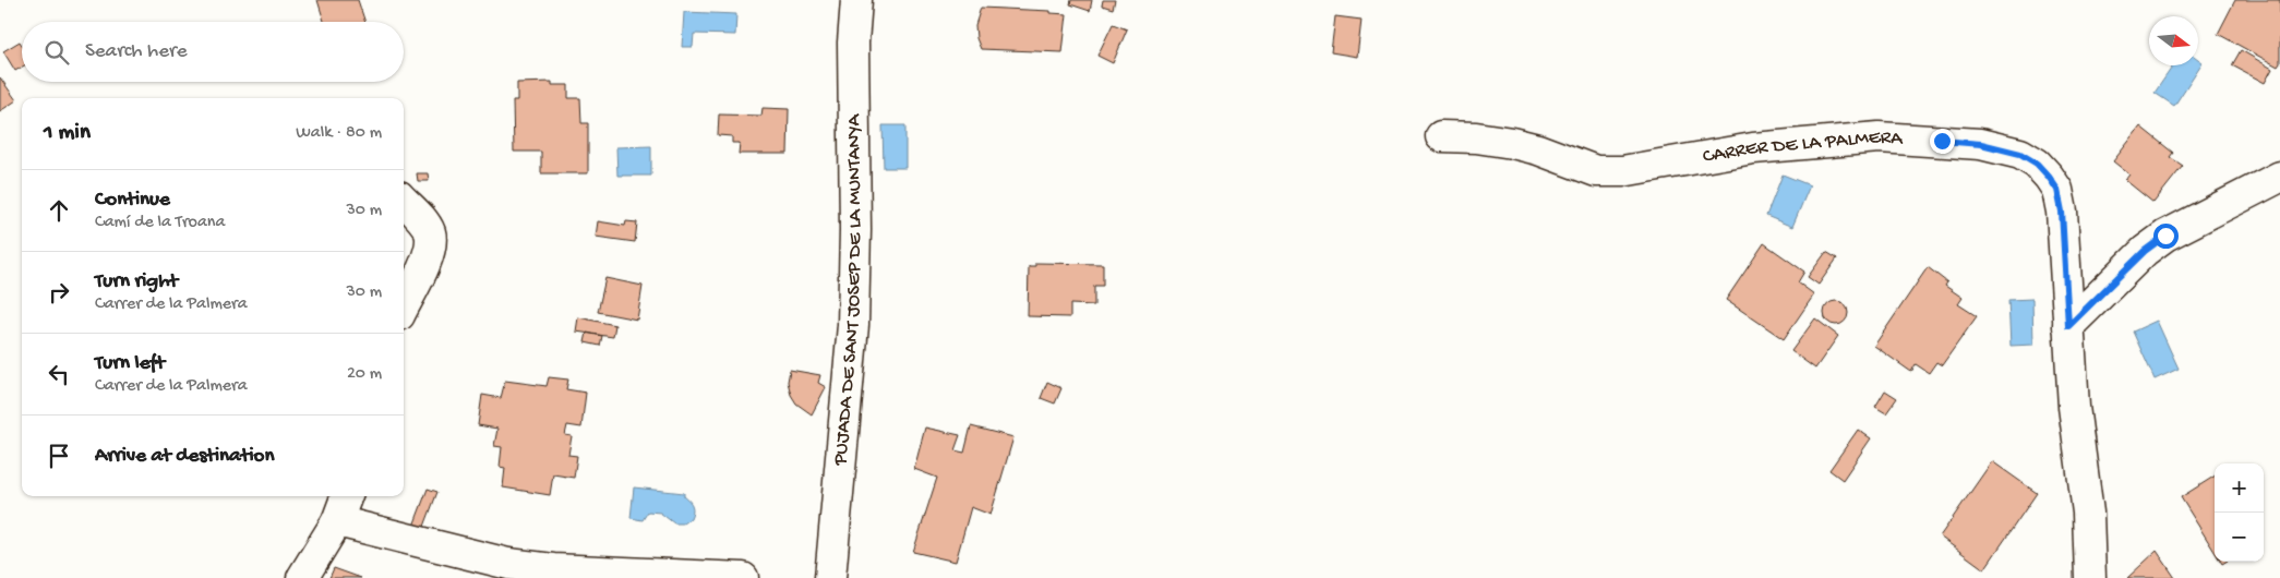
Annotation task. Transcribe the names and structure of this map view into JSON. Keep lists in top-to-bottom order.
{
  "streets": {
    "street": ["CARRER DE LA PALMERA", "PUJADA DE SANT JOSEP DE LA MUNTANYA"]
  },
  "north": "right",
  "page": {
    "search": "Search here",
    "heading": ["1 min", "Walk · 80 m"],
    "list": [
      ["Continue", "Camí de la Troana", "30 m"],
      ["Turn right", "Carrer de la Palmera", "30 m"],
      ["Turn left", "Carrer de la Palmera", "20 m"],
      "Arrive at destination"
    ],
    "map_buttons": ["+", "−"]
  }
}
